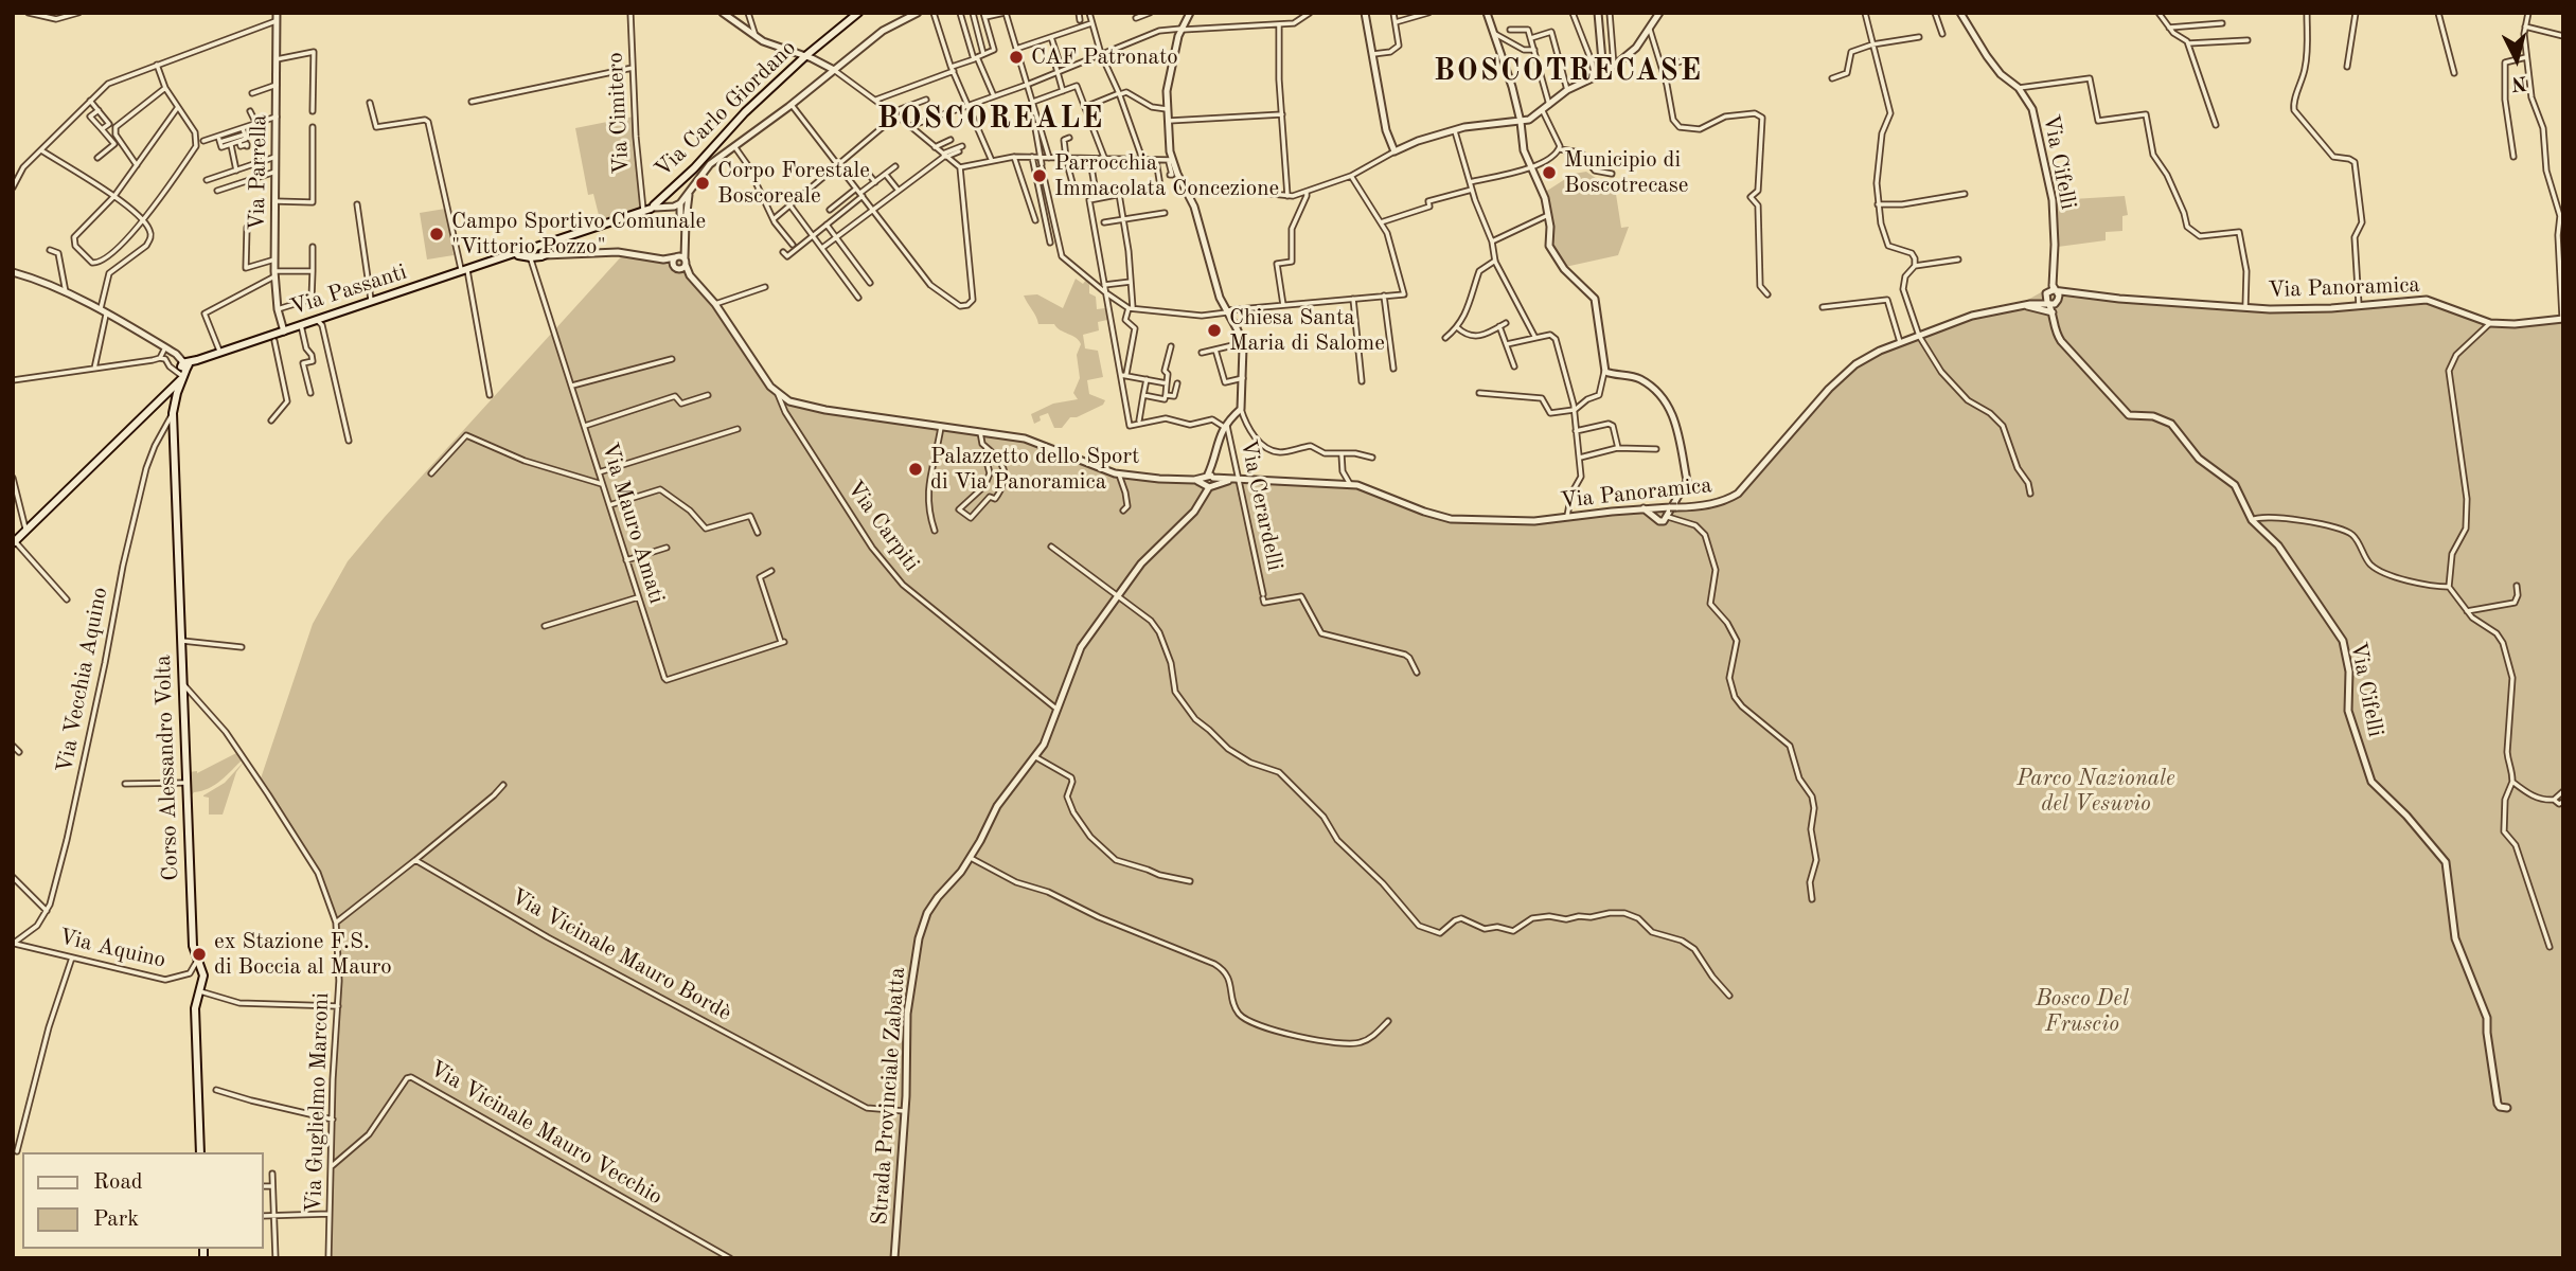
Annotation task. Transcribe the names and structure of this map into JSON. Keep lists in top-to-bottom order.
{
  "streets": {
    "main road": ["Via Carlo Giordano", "Via Passanti", "Corso Alessandro Volta"],
    "street": [
      "Via Cimitero",
      "Via Cifelli",
      "Via Parrella",
      "Via Panoramica",
      "Via Cerardelli",
      "Via Mauro Amati",
      "Via Carpiti",
      "Via Vecchia Aquino",
      "Via Aquino",
      "Via Vicinale Mauro Bordè",
      "Strada Provinciale Zabatta",
      "Via Guglielmo Marconi",
      "Via Vicinale Mauro Vecchio"
    ]
  },
  "crossings": [
    ["Via Carlo Giordano", "Via Cimitero"],
    ["Via Carlo Giordano", "Via Passanti"],
    ["Via Cimitero", "Via Passanti"],
    ["Via Cifelli", "Via Panoramica"],
    ["Via Parrella", "Via Passanti"],
    ["Via Panoramica", "Via Cerardelli"],
    ["Via Panoramica", "Strada Provinciale Zabatta"],
    ["Via Passanti", "Via Mauro Amati"],
    ["Via Passanti", "Corso Alessandro Volta"],
    ["Via Carpiti", "Strada Provinciale Zabatta"],
    ["Via Vecchia Aquino", "Corso Alessandro Volta"],
    ["Via Vecchia Aquino", "Via Aquino"],
    ["Corso Alessandro Volta", "Via Aquino"],
    ["Corso Alessandro Volta", "Via Guglielmo Marconi"],
    ["Via Vicinale Mauro Bordè", "Strada Provinciale Zabatta"],
    ["Via Guglielmo Marconi", "Via Vicinale Mauro Vecchio"]
  ],
  "districts": ["BOSCOTRECASE", "BOSCOREALE"],
  "parks": ["Parco Nazionale del Vesuvio", "Bosco Del Fruscio"],
  "places": [
    "CAF Patronato",
    "Municipio di Boscotrecase",
    "Parrocchia Immacolata Concezione",
    "Corpo Forestale Boscoreale",
    "Campo Sportivo Comunale \"Vittorio Pozzo\"",
    "Chiesa Santa Maria di Salome",
    "Palazzetto dello Sport di Via Panoramica",
    "ex Stazione F.S. di Boccia al Mauro"
  ],
  "legend": ["Road", "Park"],
  "north": "bottom"
}
